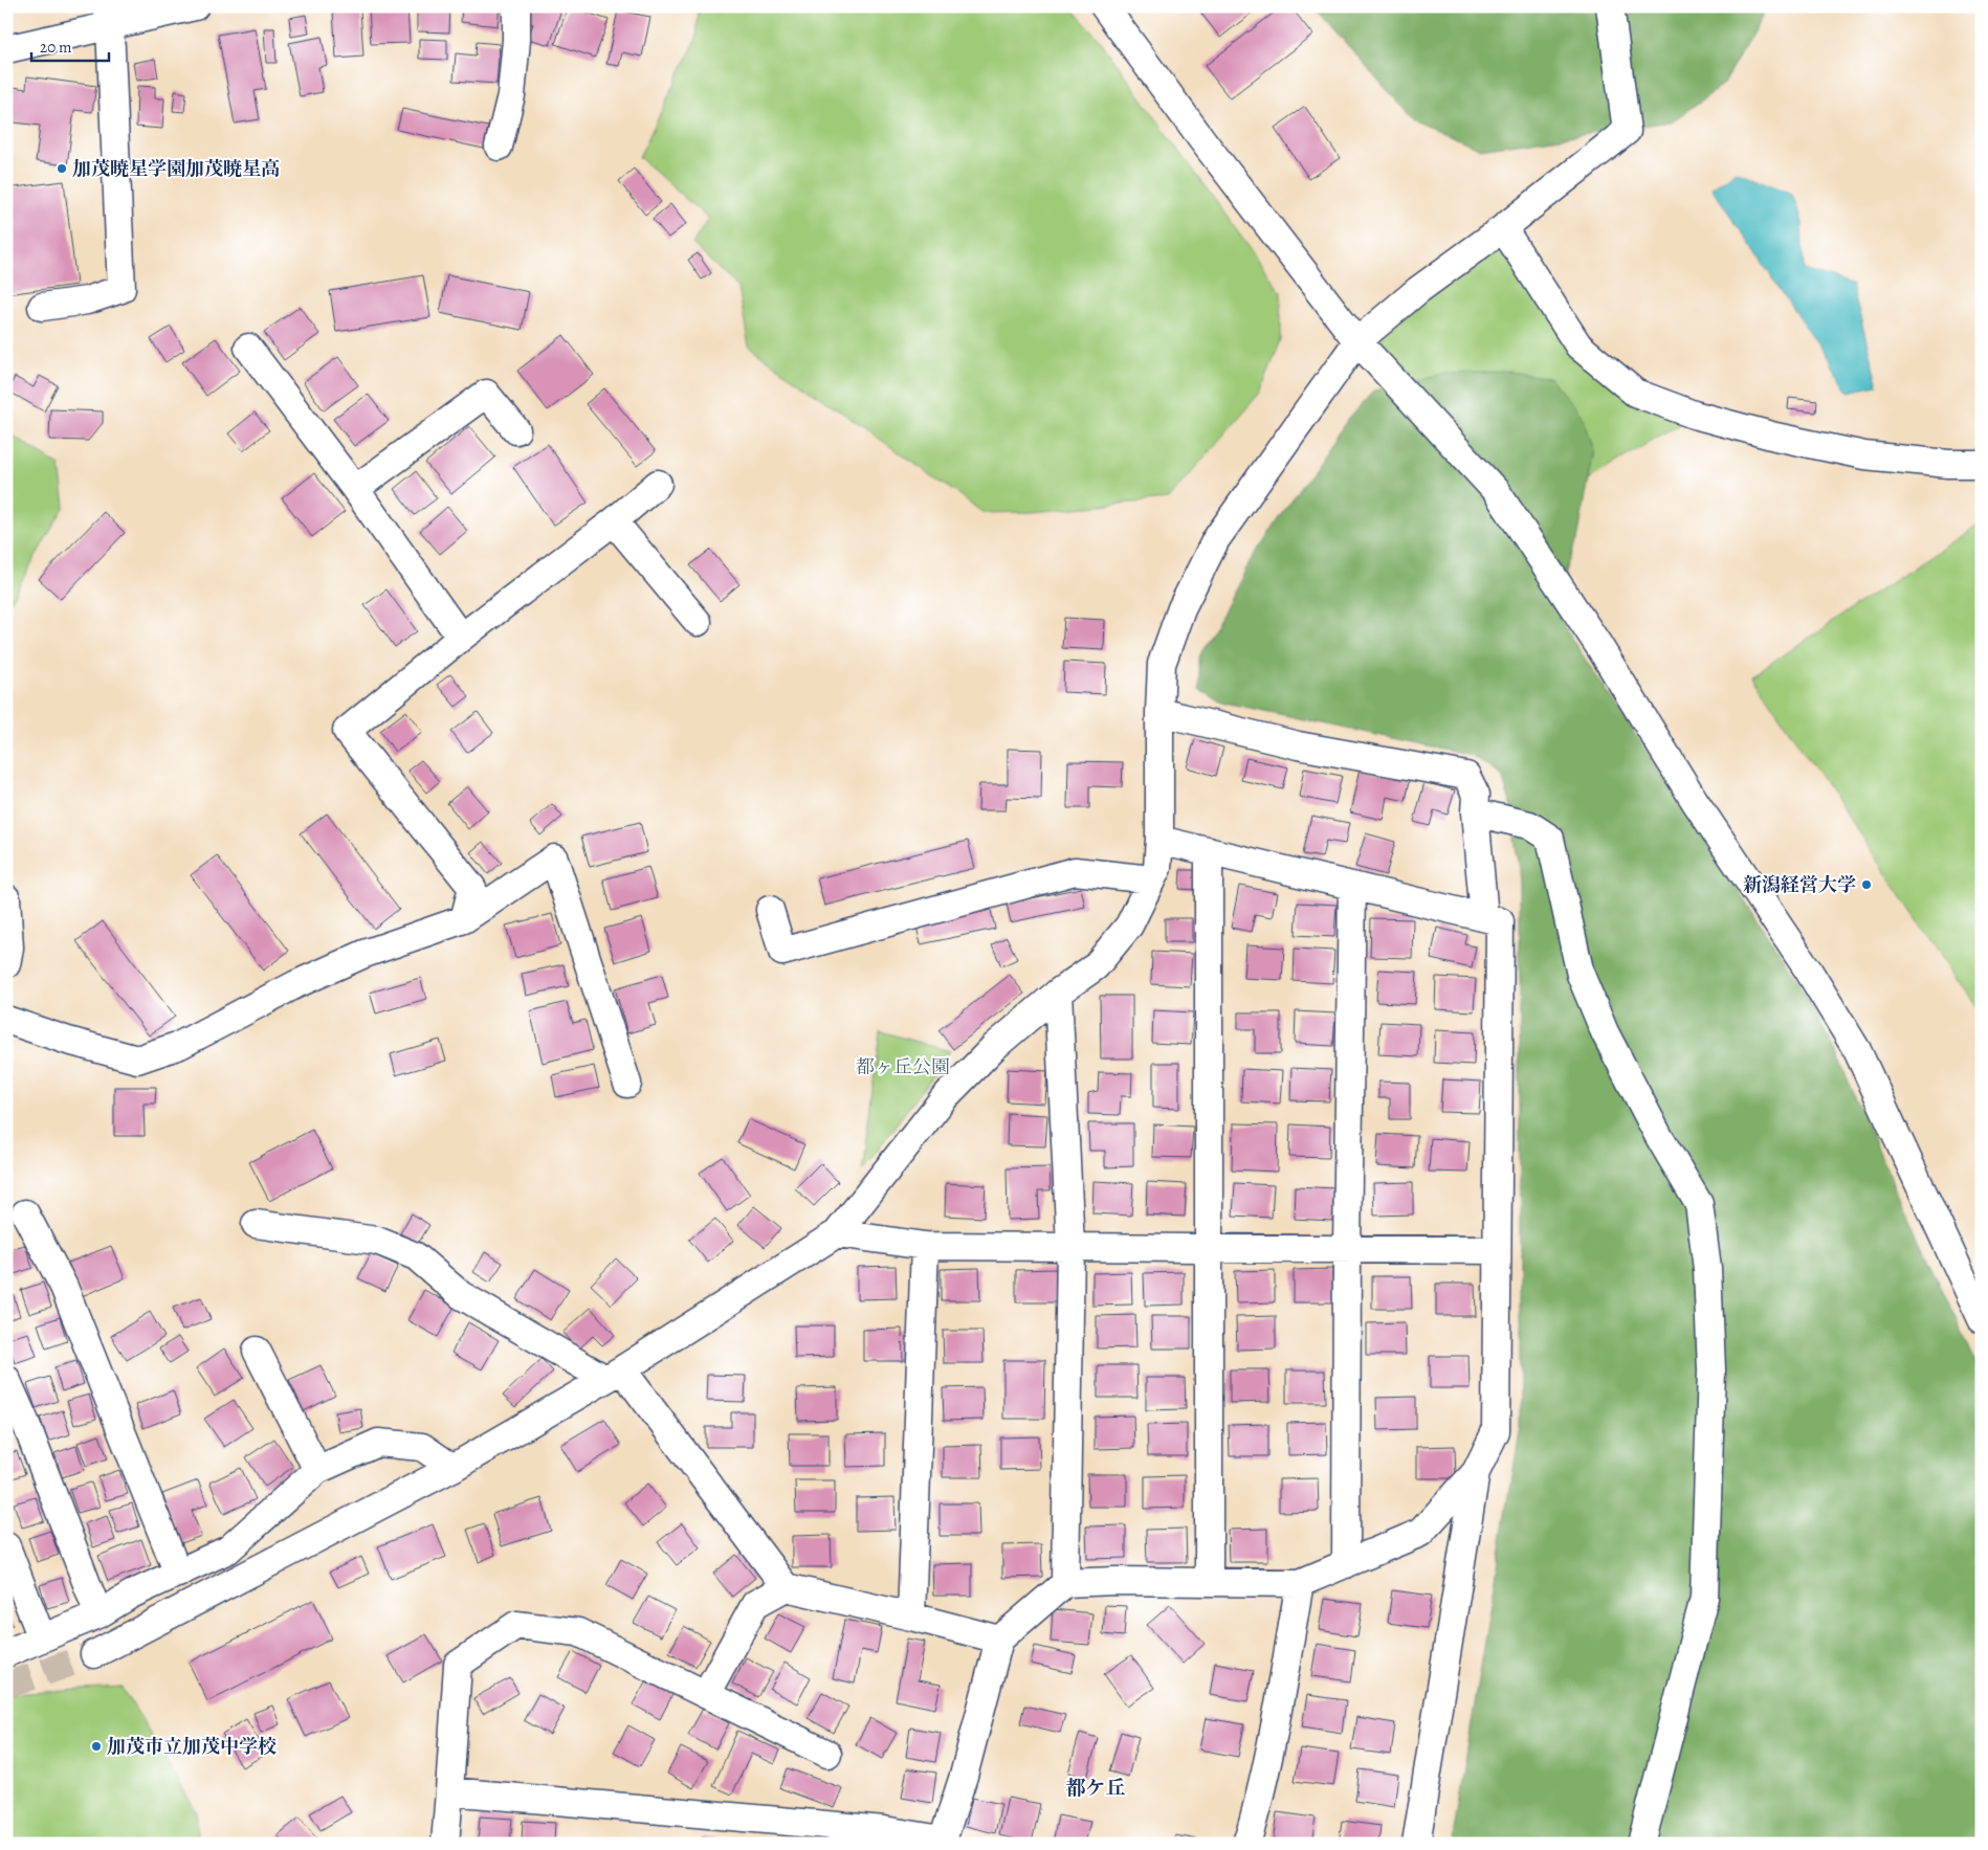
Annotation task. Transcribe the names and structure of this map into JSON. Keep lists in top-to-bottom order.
{
  "districts": ["都ケ丘"],
  "parks": ["都ヶ丘公園"],
  "places": ["加茂暁星学園加茂暁星高", "新潟経営大学", "加茂市立加茂中学校"],
  "scale_bar": "20 m"
}
